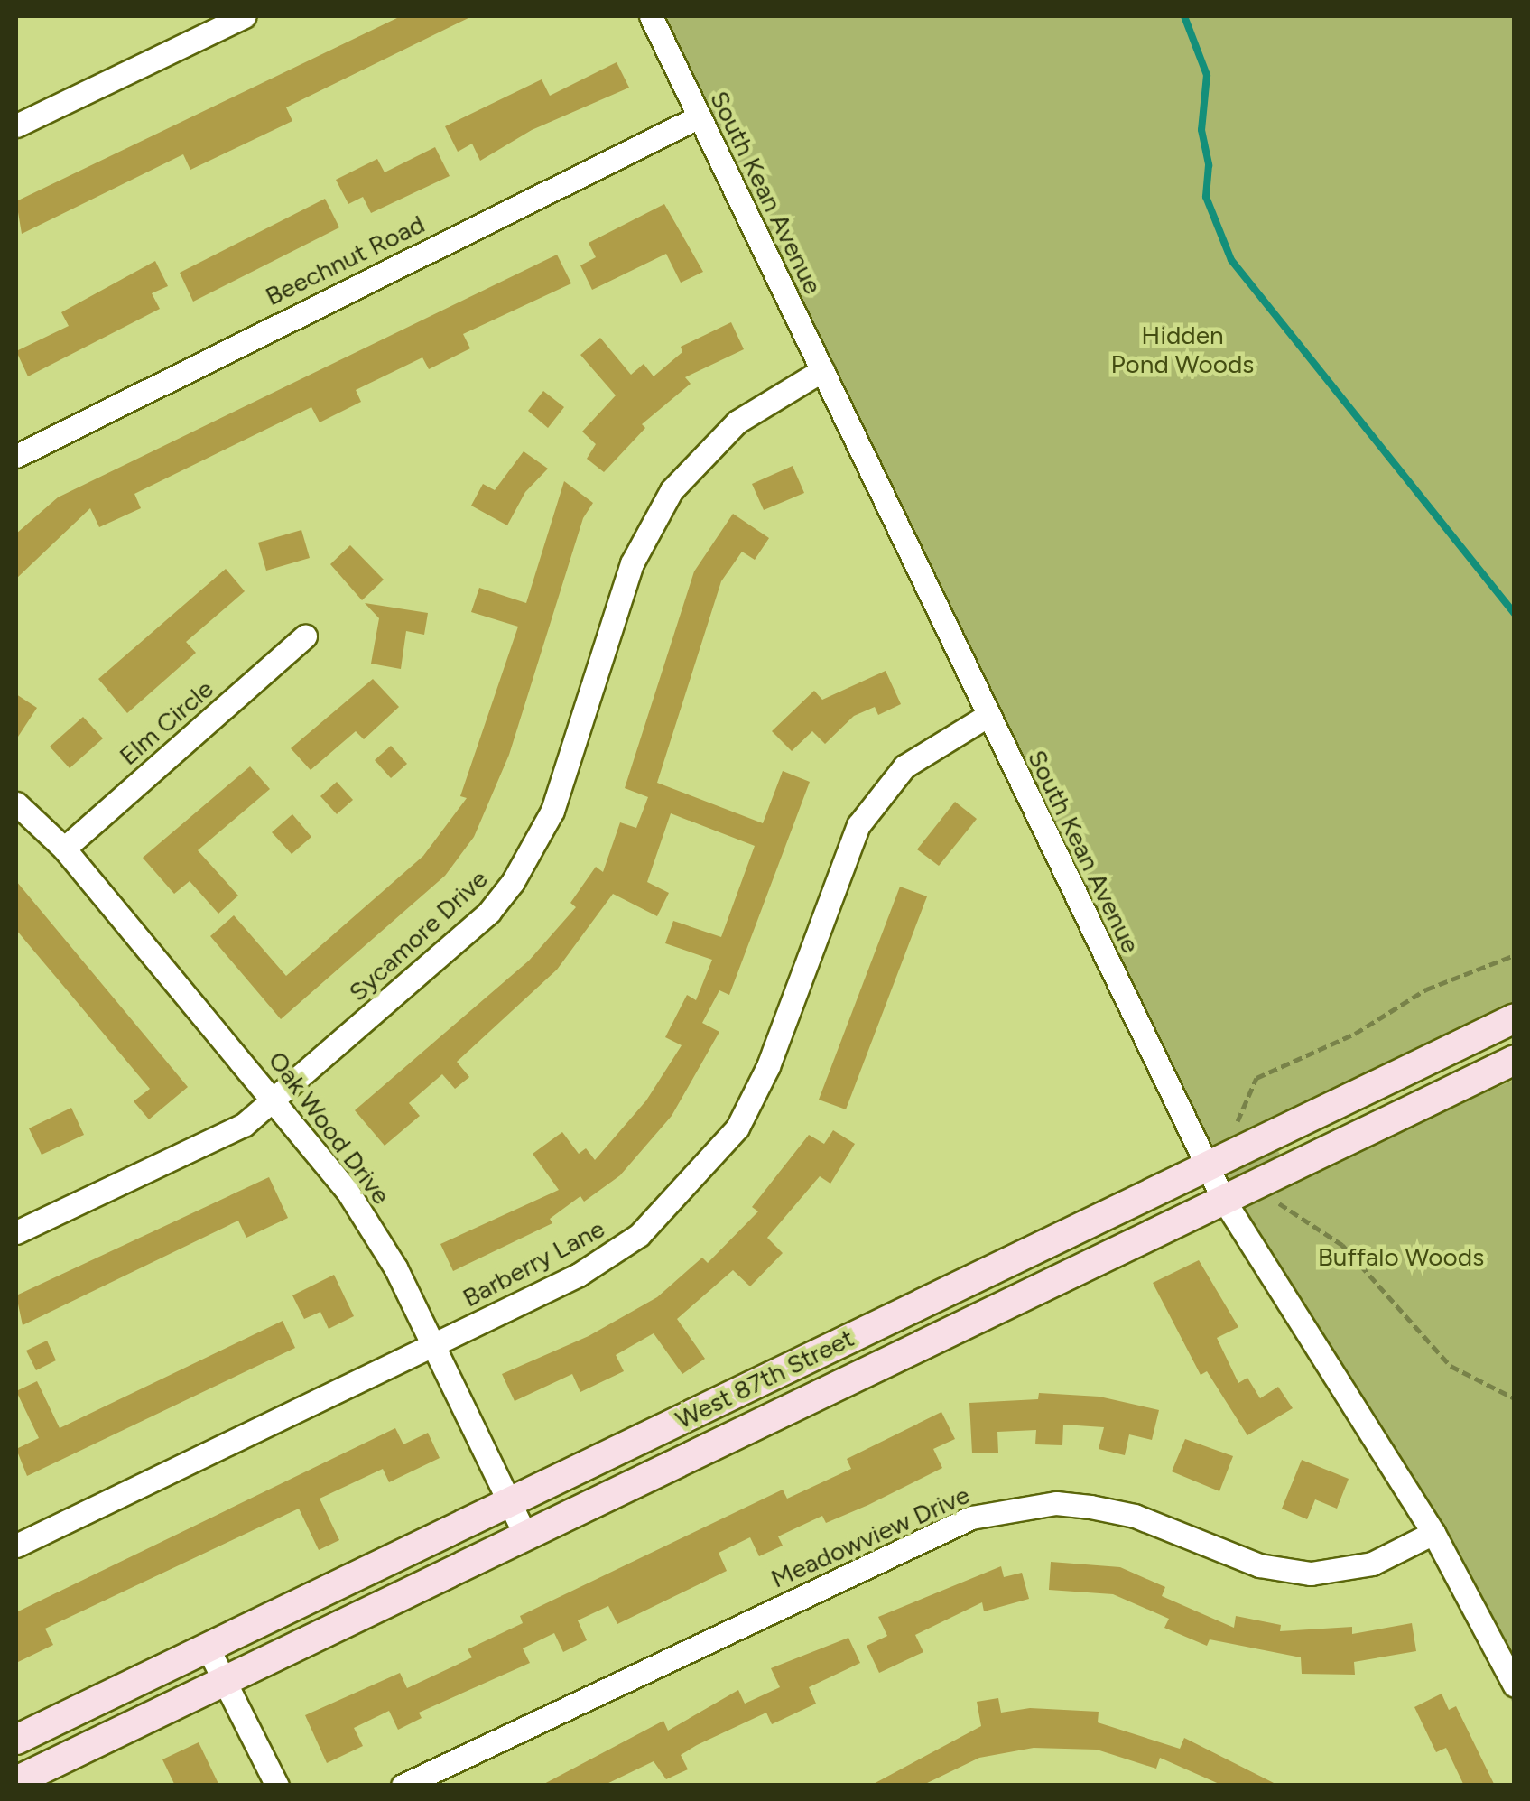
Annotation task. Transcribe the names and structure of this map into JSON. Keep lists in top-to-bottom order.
{
  "streets": {
    "main road": ["West 87th Street"],
    "street": [
      "South Kean Avenue",
      "Beechnut Road",
      "Elm Circle",
      "Sycamore Drive",
      "Oak Wood Drive",
      "Barberry Lane",
      "Meadowview Drive"
    ]
  },
  "crossings": [
    ["South Kean Avenue", "Beechnut Road"],
    ["South Kean Avenue", "Sycamore Drive"],
    ["South Kean Avenue", "Barberry Lane"],
    ["South Kean Avenue", "West 87th Street"],
    ["South Kean Avenue", "Meadowview Drive"],
    ["Elm Circle", "Oak Wood Drive"],
    ["Sycamore Drive", "Oak Wood Drive"],
    ["Oak Wood Drive", "Barberry Lane"],
    ["Oak Wood Drive", "West 87th Street"]
  ],
  "parks": ["Hidden Pond Woods", "Buffalo Woods"]
}
